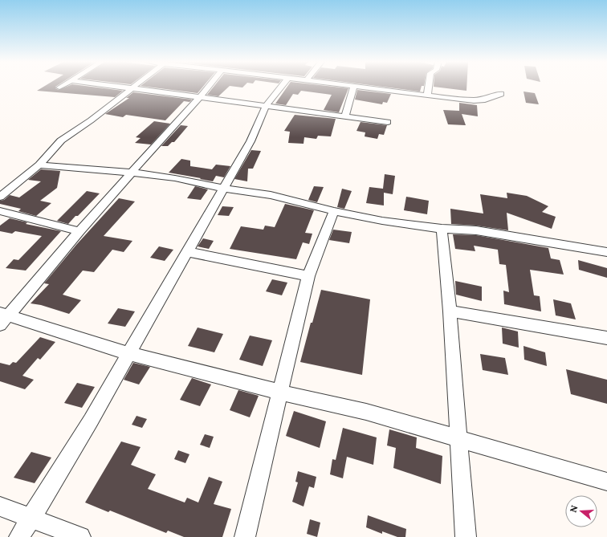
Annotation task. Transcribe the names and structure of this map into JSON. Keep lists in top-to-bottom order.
{
  "north": "left"
}
